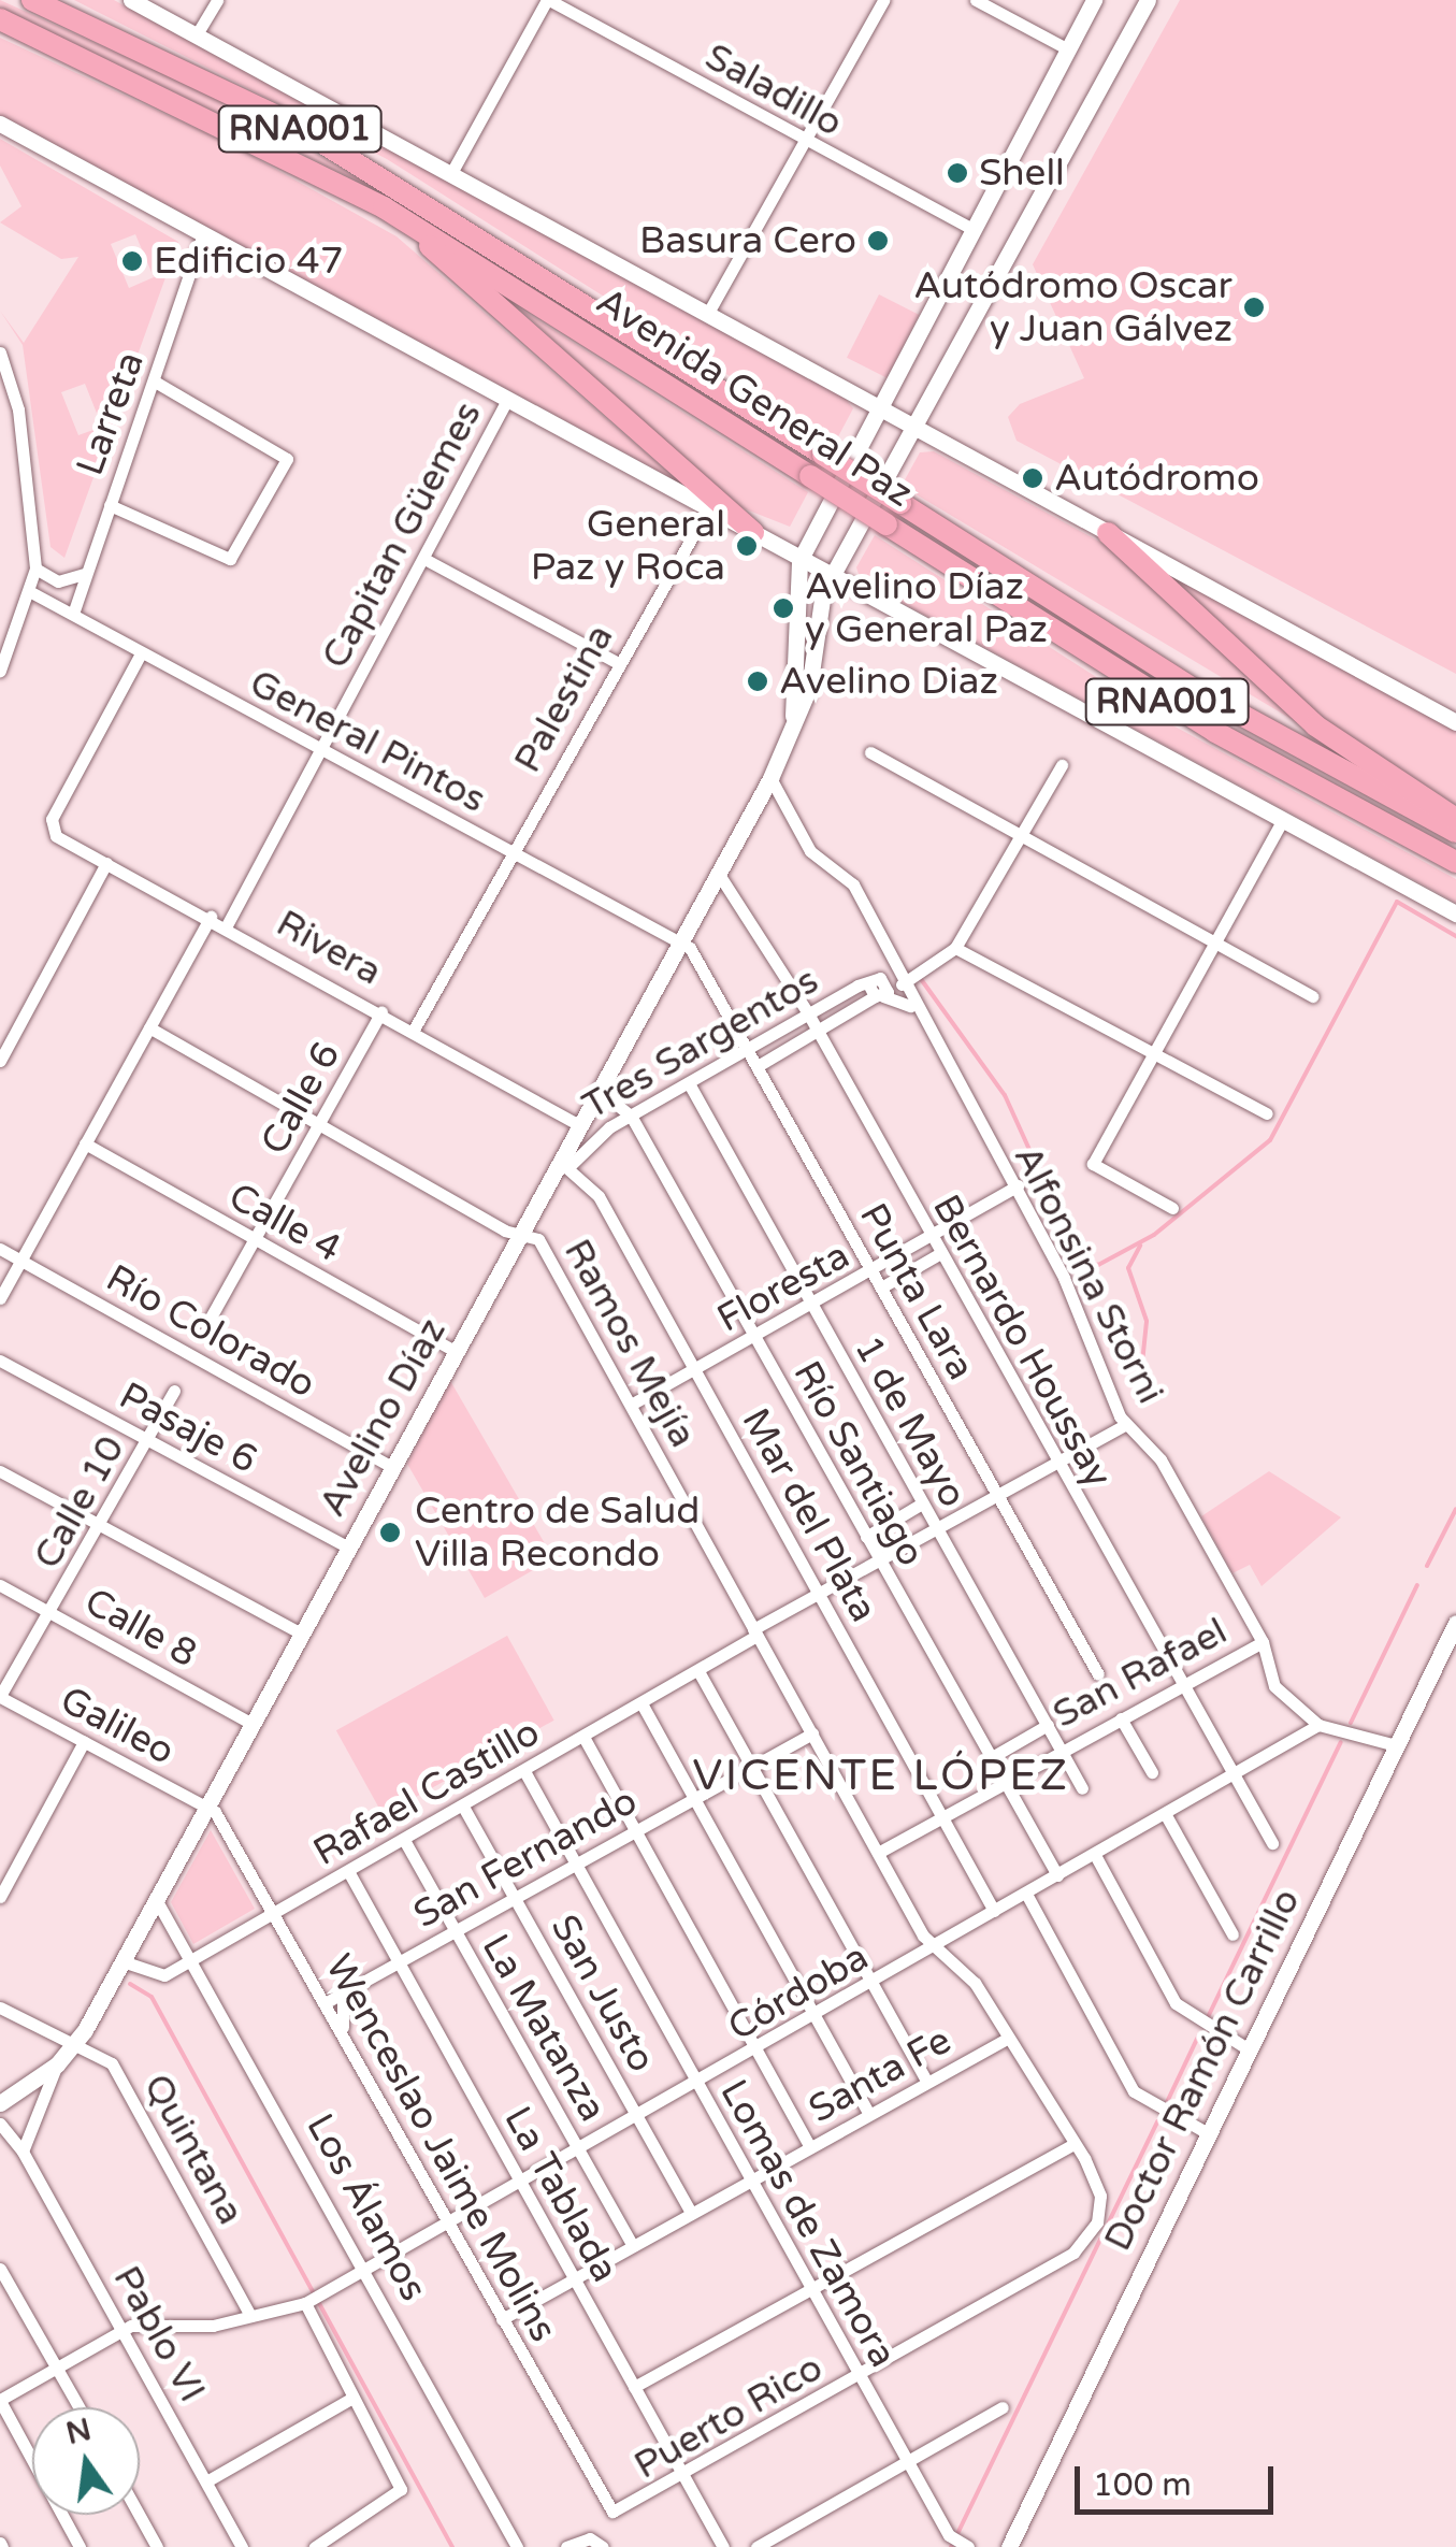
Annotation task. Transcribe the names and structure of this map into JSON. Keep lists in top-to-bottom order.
{
  "streets": {
    "highway": ["RNA001", "Avenida General Paz"],
    "street": [
      "Saladillo",
      "Larreta",
      "Capitan Güemes",
      "Palestina",
      "General Pintos",
      "Rivera",
      "Tres Sargentos",
      "Calle 6",
      "Calle 4",
      "Alfonsina Storni",
      "Floresta",
      "Punta Lara",
      "Río Colorado",
      "Bernardo Houssay",
      "Ramos Mejía",
      "Avelino Díaz",
      "1 de Mayo",
      "Pasaje 6",
      "Río Santiago",
      "Calle 10",
      "Mar del Plata",
      "Calle 8",
      "San Rafael",
      "Galileo",
      "Rafael Castillo",
      "San Fernando",
      "Córdoba",
      "San Justo",
      "La Matanza",
      "Doctor Ramón Carrillo",
      "Santa Fe",
      "Wenceslao Jaime Molins",
      "Quintana",
      "La Tablada",
      "Los Álamos",
      "Lomas de Zamora",
      "Pablo VI",
      "Puerto Rico"
    ]
  },
  "crossings": [
    ["Avenida General Paz", "Avelino Díaz"],
    ["Larreta", "General Pintos"],
    ["Capitan Güemes", "General Pintos"],
    ["Capitan Güemes", "Rivera"],
    ["Palestina", "General Pintos"],
    ["Palestina", "Rivera"],
    ["General Pintos", "Rivera"],
    ["General Pintos", "Punta Lara"],
    ["General Pintos", "Avelino Díaz"],
    ["Rivera", "Calle 6"],
    ["Rivera", "Avelino Díaz"],
    ["Tres Sargentos", "Punta Lara"],
    ["Tres Sargentos", "Bernardo Houssay"],
    ["Tres Sargentos", "Avelino Díaz"],
    ["Tres Sargentos", "1 de Mayo"],
    ["Tres Sargentos", "Río Santiago"],
    ["Tres Sargentos", "Mar del Plata"],
    ["Calle 6", "Calle 4"],
    ["Calle 6", "Ramos Mejía"],
    ["Calle 4", "Avelino Díaz"],
    ["Alfonsina Storni", "Floresta"],
    ["Alfonsina Storni", "Avelino Díaz"],
    ["Alfonsina Storni", "San Rafael"],
    ["Alfonsina Storni", "Rafael Castillo"],
    ["Alfonsina Storni", "Córdoba"],
    ["Alfonsina Storni", "Doctor Ramón Carrillo"],
    ["Floresta", "Punta Lara"],
    ["Floresta", "Bernardo Houssay"],
    ["Floresta", "Ramos Mejía"],
    ["Floresta", "1 de Mayo"],
    ["Floresta", "Río Santiago"],
    ["Floresta", "Mar del Plata"],
    ["Punta Lara", "Avelino Díaz"],
    ["Punta Lara", "Rafael Castillo"],
    ["Río Colorado", "Avelino Díaz"],
    ["Bernardo Houssay", "Avelino Díaz"],
    ["Bernardo Houssay", "San Rafael"],
    ["Bernardo Houssay", "Rafael Castillo"],
    ["Bernardo Houssay", "Córdoba"],
    ["Ramos Mejía", "Avelino Díaz"],
    ["Ramos Mejía", "San Rafael"],
    ["Ramos Mejía", "Rafael Castillo"],
    ["Ramos Mejía", "San Fernando"],
    ["Ramos Mejía", "Córdoba"],
    ["Ramos Mejía", "Santa Fe"],
    ["Ramos Mejía", "Puerto Rico"],
    ["Avelino Díaz", "Pasaje 6"],
    ["Avelino Díaz", "Río Santiago"],
    ["Avelino Díaz", "Mar del Plata"],
    ["Avelino Díaz", "Calle 8"],
    ["Avelino Díaz", "Galileo"],
    ["Avelino Díaz", "Rafael Castillo"],
    ["Avelino Díaz", "Wenceslao Jaime Molins"],
    ["Avelino Díaz", "Quintana"],
    ["Avelino Díaz", "Los Álamos"],
    ["1 de Mayo", "San Rafael"],
    ["1 de Mayo", "Rafael Castillo"],
    ["Pasaje 6", "Calle 10"],
    ["Río Santiago", "San Rafael"],
    ["Río Santiago", "Rafael Castillo"],
    ["Río Santiago", "Córdoba"],
    ["Calle 10", "Calle 8"],
    ["Calle 10", "Galileo"],
    ["Mar del Plata", "San Rafael"],
    ["Mar del Plata", "Rafael Castillo"],
    ["Mar del Plata", "Córdoba"],
    ["Galileo", "Wenceslao Jaime Molins"],
    ["Rafael Castillo", "San Justo"],
    ["Rafael Castillo", "La Matanza"],
    ["Rafael Castillo", "Wenceslao Jaime Molins"],
    ["Rafael Castillo", "La Tablada"],
    ["Rafael Castillo", "Los Álamos"],
    ["Rafael Castillo", "Lomas de Zamora"],
    ["San Fernando", "San Justo"],
    ["San Fernando", "La Matanza"],
    ["San Fernando", "Wenceslao Jaime Molins"],
    ["San Fernando", "La Tablada"],
    ["San Fernando", "Lomas de Zamora"],
    ["Córdoba", "San Justo"],
    ["Córdoba", "La Matanza"],
    ["Córdoba", "Wenceslao Jaime Molins"],
    ["Córdoba", "La Tablada"],
    ["Córdoba", "Los Álamos"],
    ["Córdoba", "Lomas de Zamora"],
    ["San Justo", "Santa Fe"],
    ["La Matanza", "Santa Fe"],
    ["Santa Fe", "Wenceslao Jaime Molins"],
    ["Santa Fe", "La Tablada"],
    ["Santa Fe", "Lomas de Zamora"],
    ["Wenceslao Jaime Molins", "Puerto Rico"],
    ["La Tablada", "Puerto Rico"],
    ["Lomas de Zamora", "Puerto Rico"]
  ],
  "districts": ["VICENTE LÓPEZ"],
  "places": [
    "Shell",
    "Basura Cero",
    "Edificio 47",
    "Autódromo Oscar y Juan Gálvez",
    "Autódromo",
    "General Paz y Roca",
    "Avelino Díaz y General Paz",
    "Avelino Diaz",
    "Centro de Salud Villa Recondo"
  ],
  "scale_bar": "100 m",
  "north": "top"
}
